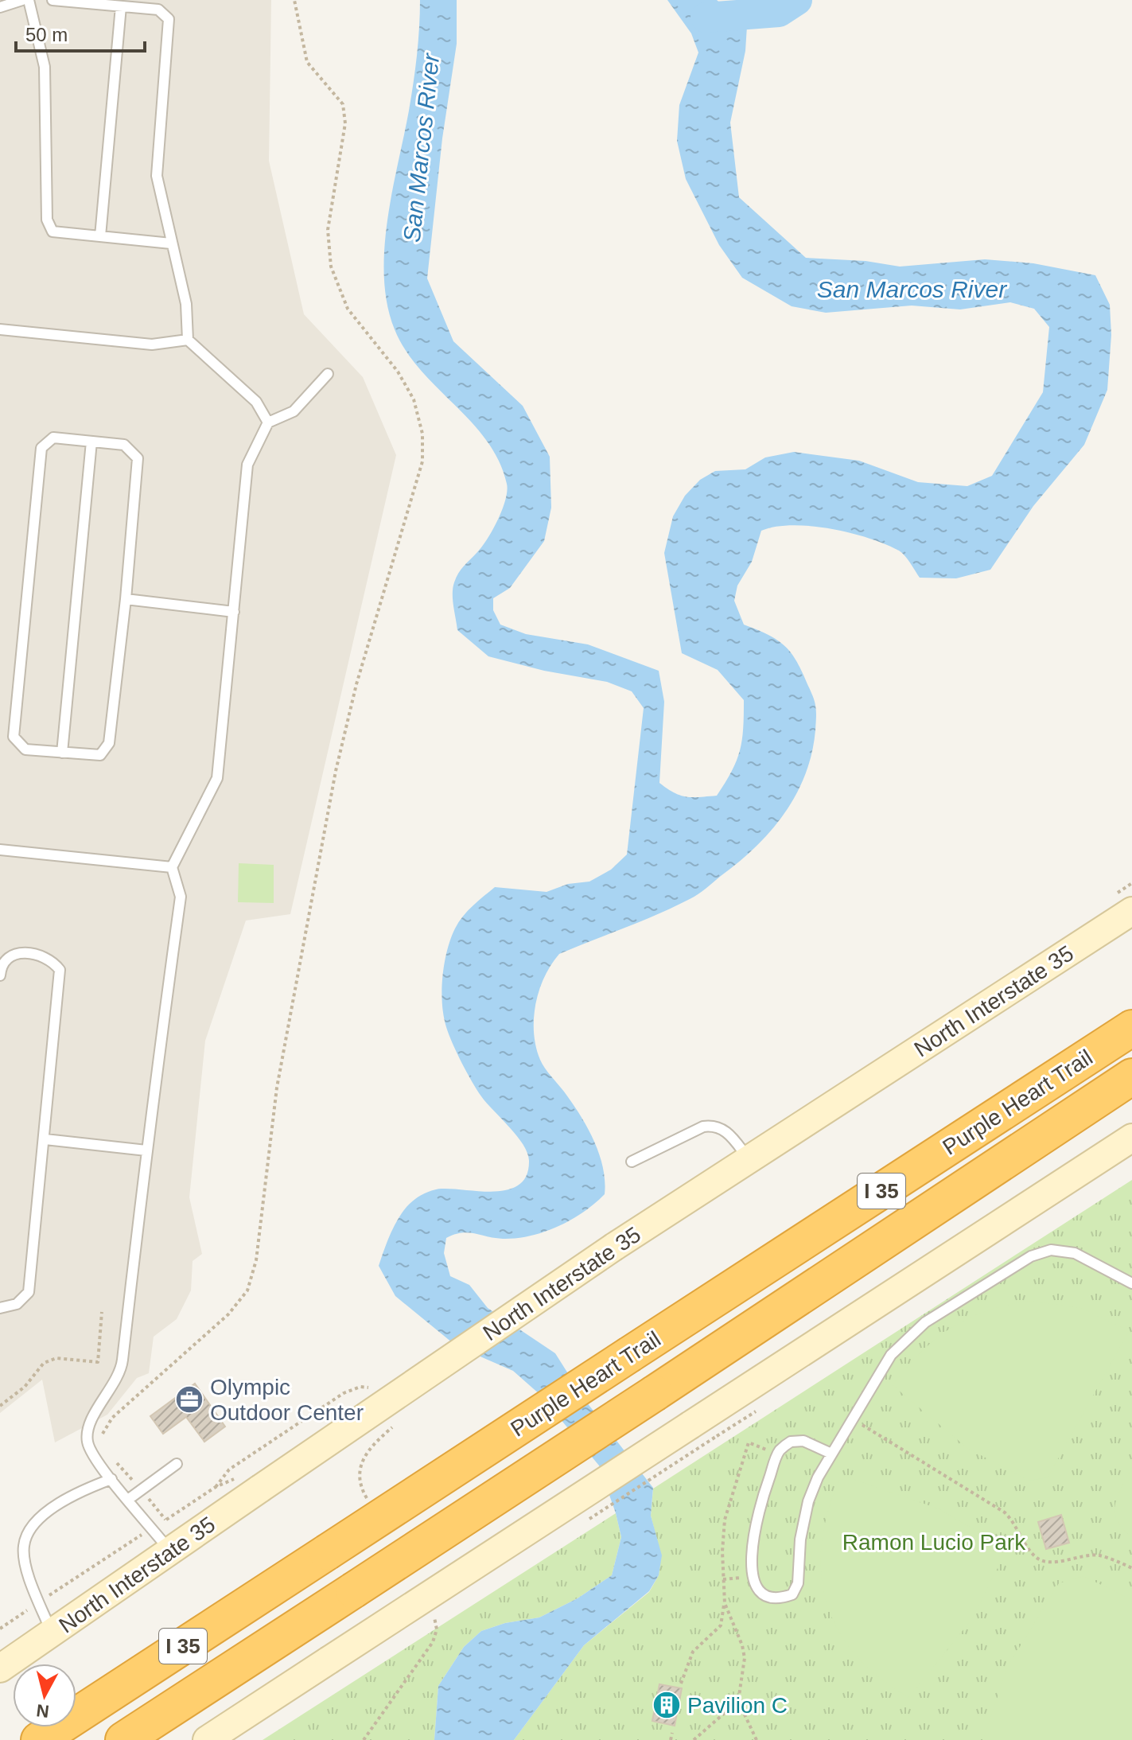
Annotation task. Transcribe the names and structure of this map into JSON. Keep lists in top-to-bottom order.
{
  "streets": {
    "highway": ["Purple Heart Trail", "I 35"],
    "main road": ["North Interstate 35"]
  },
  "water": ["San Marcos River"],
  "parks": ["Ramon Lucio Park"],
  "places": {
    "office": ["Olympic Outdoor Center"],
    "building": ["Pavilion C"]
  },
  "scale_bar": "50 m",
  "north": "bottom"
}
